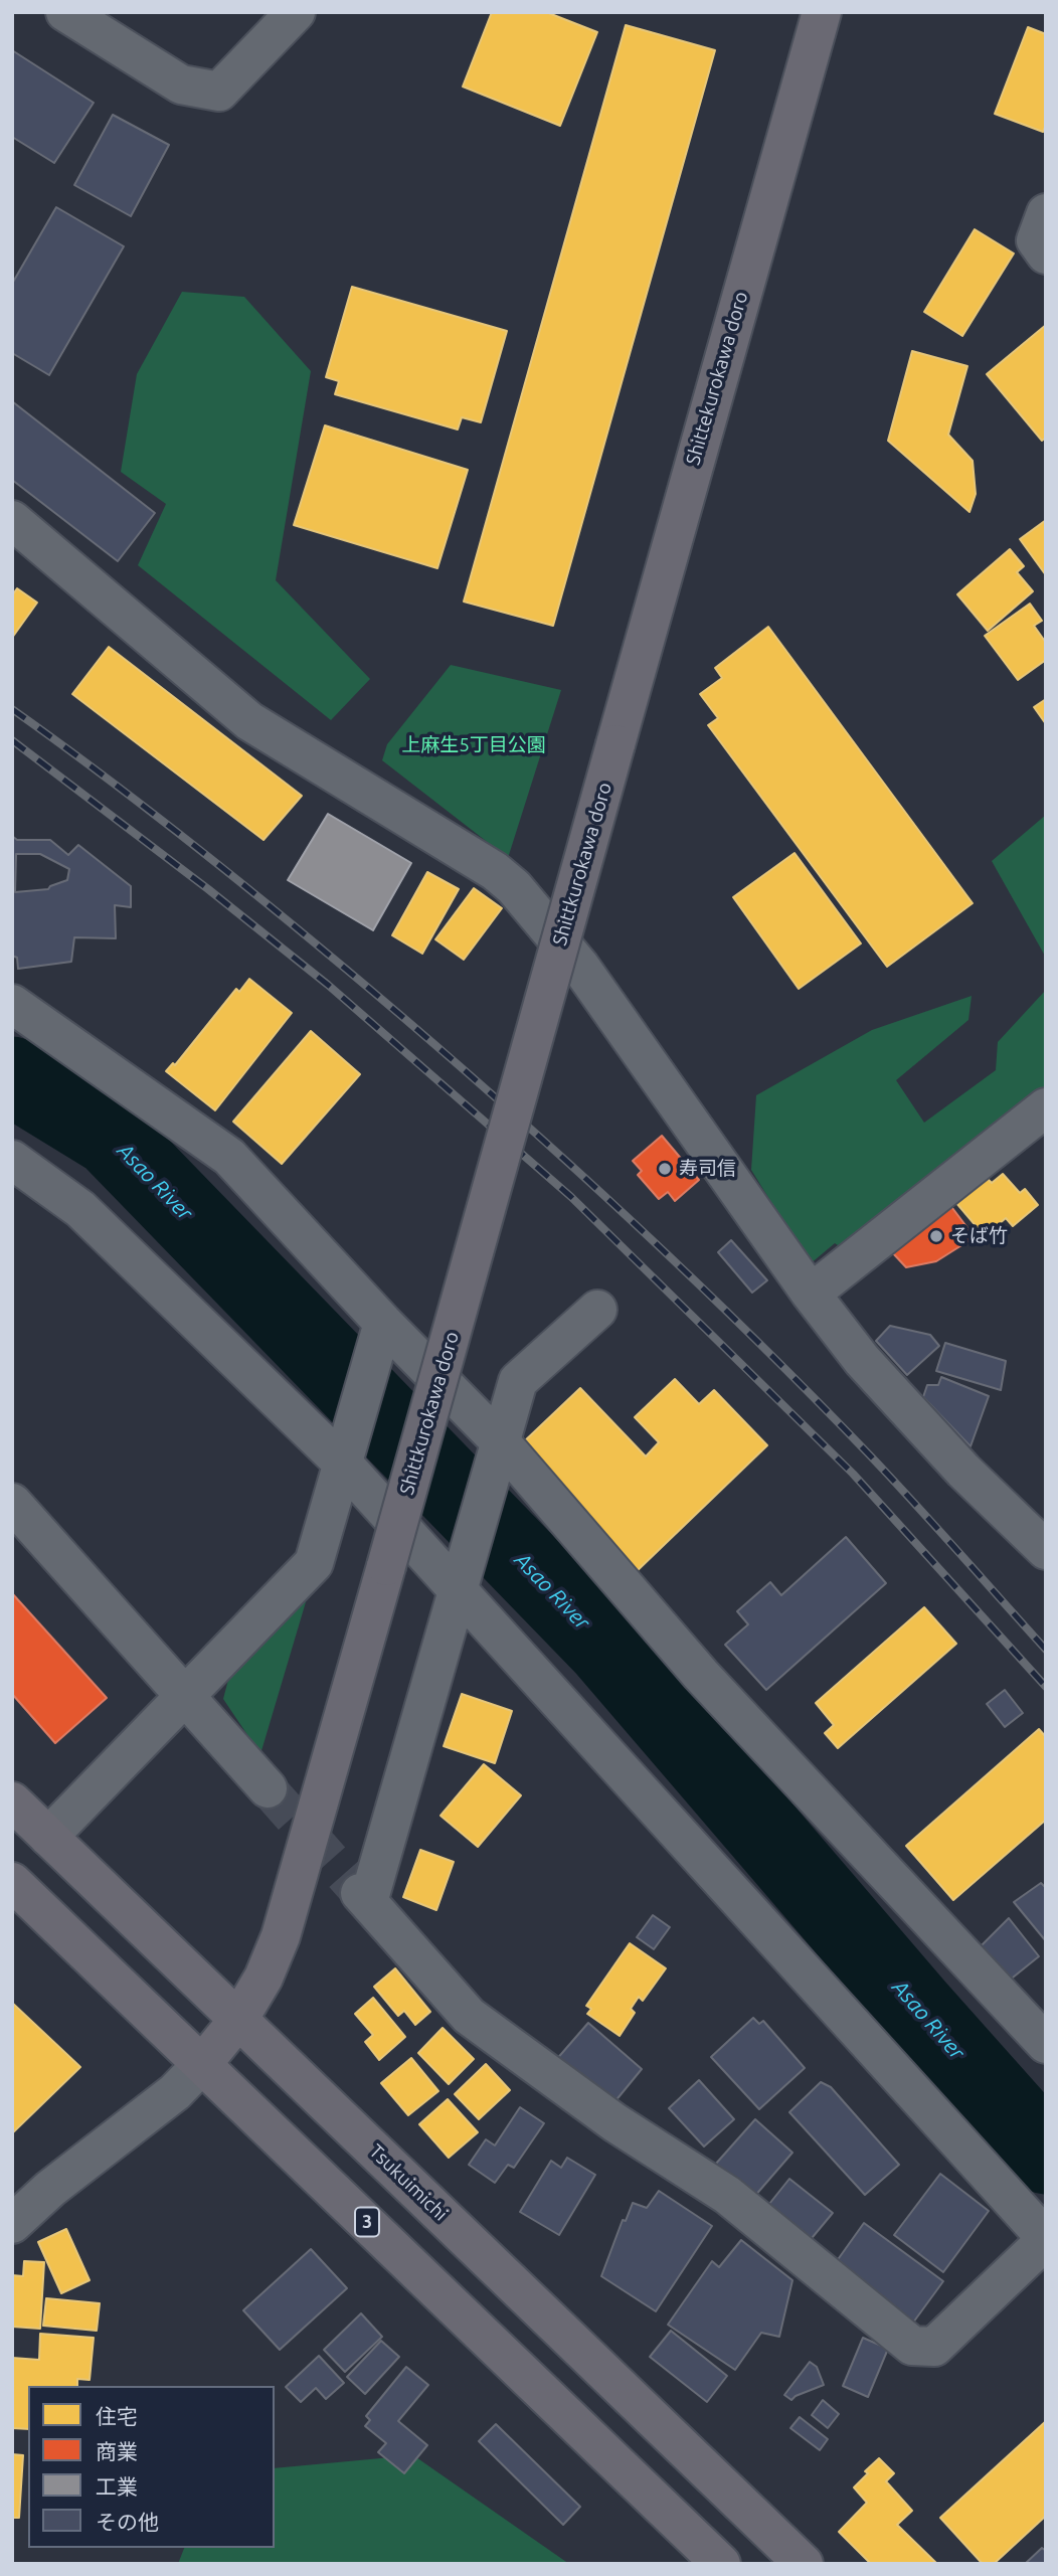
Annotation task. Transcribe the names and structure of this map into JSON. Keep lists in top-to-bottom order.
{
  "streets": {
    "main road": [
      "Shittekurokawa doro",
      "Shittkurokawa doro",
      "Tsukuimichi",
      "3"
    ]
  },
  "crossings": [
    ["Shittekurokawa doro", "Shittkurokawa doro"],
    ["Shittkurokawa doro", "Tsukuimichi"],
    ["Shittkurokawa doro", "3"]
  ],
  "water": ["Asao River"],
  "parks": ["上麻生5丁目公園"],
  "places": ["寿司信", "そば竹"],
  "legend": [
    "住宅",
    "商業",
    "工業",
    "その他"
  ]
}
